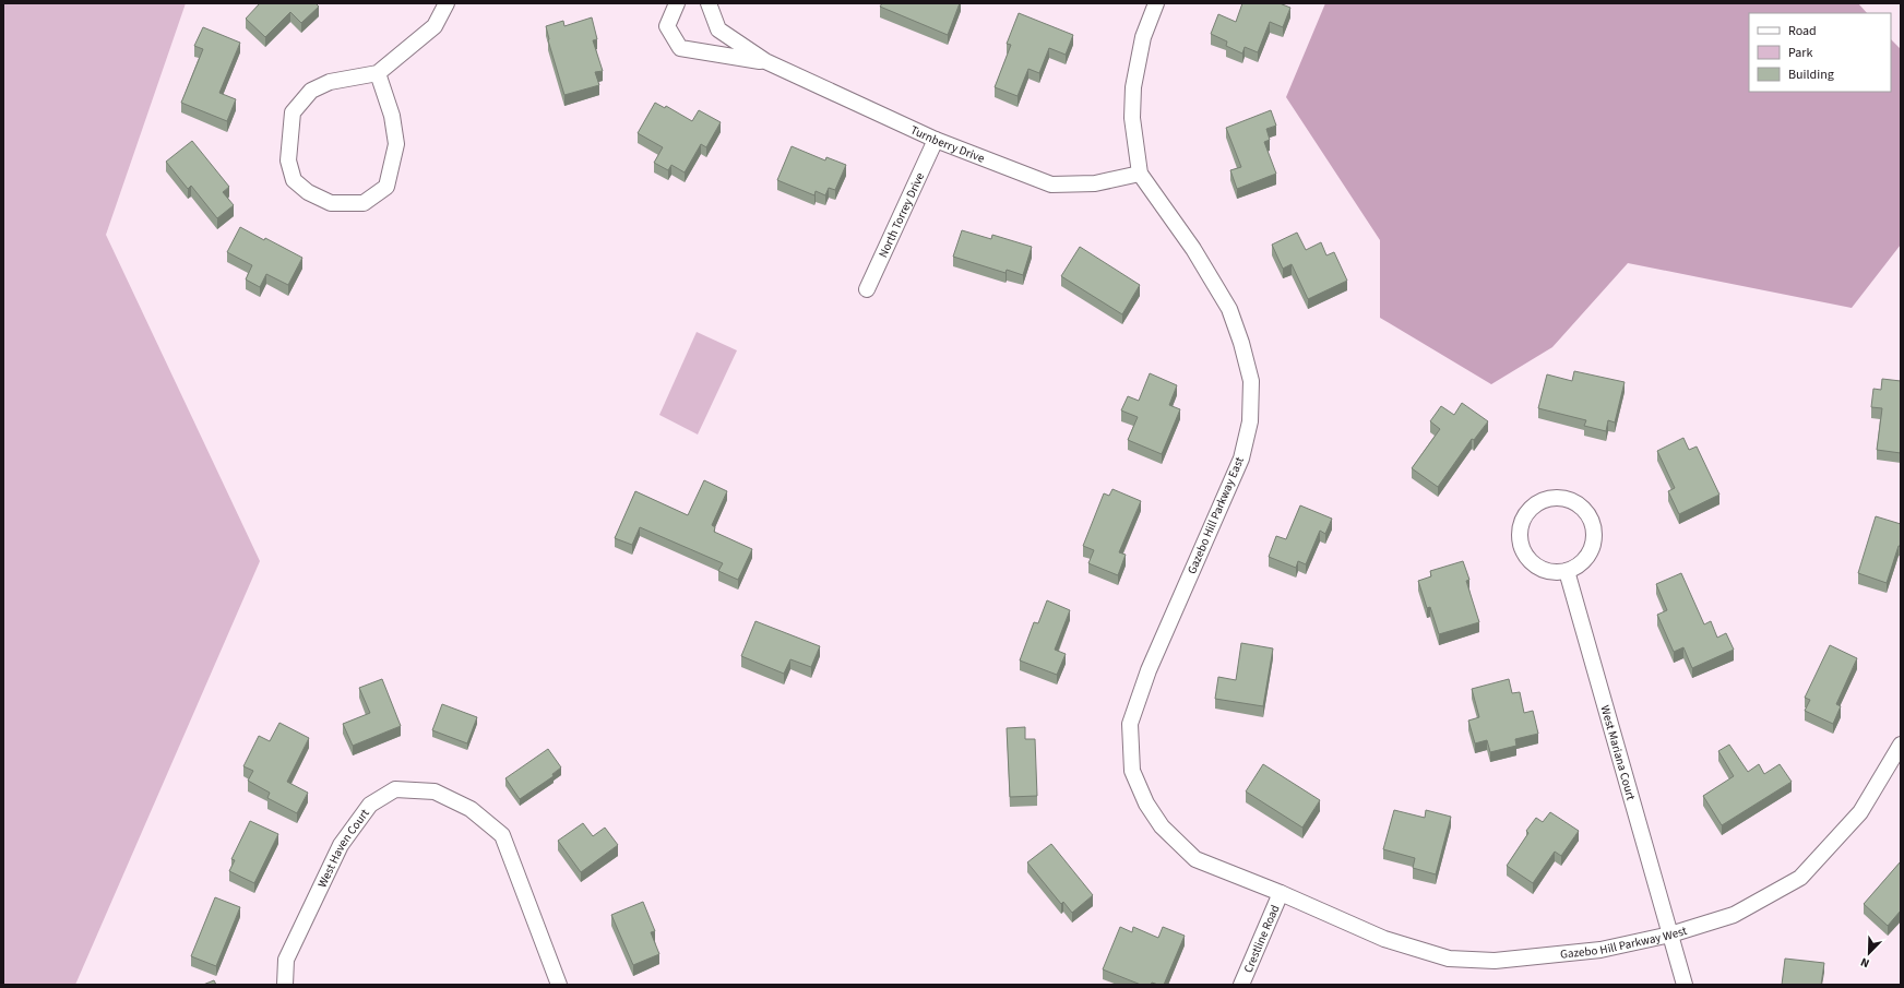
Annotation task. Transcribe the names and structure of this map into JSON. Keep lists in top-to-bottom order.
{
  "streets": {
    "street": [
      "Turnberry Drive",
      "North Torrey Drive",
      "Gazebo Hill Parkway East",
      "West Mariana Court",
      "West Haven Court",
      "Crestline Road",
      "Gazebo Hill Parkway West"
    ]
  },
  "crossings": [
    ["Turnberry Drive", "North Torrey Drive"],
    ["Turnberry Drive", "Gazebo Hill Parkway East"],
    ["Gazebo Hill Parkway East", "Crestline Road"],
    ["Gazebo Hill Parkway East", "Gazebo Hill Parkway West"],
    ["West Mariana Court", "Gazebo Hill Parkway West"],
    ["Crestline Road", "Gazebo Hill Parkway West"]
  ],
  "legend": ["Road", "Park", "Building"],
  "north": "bottom left"
}
